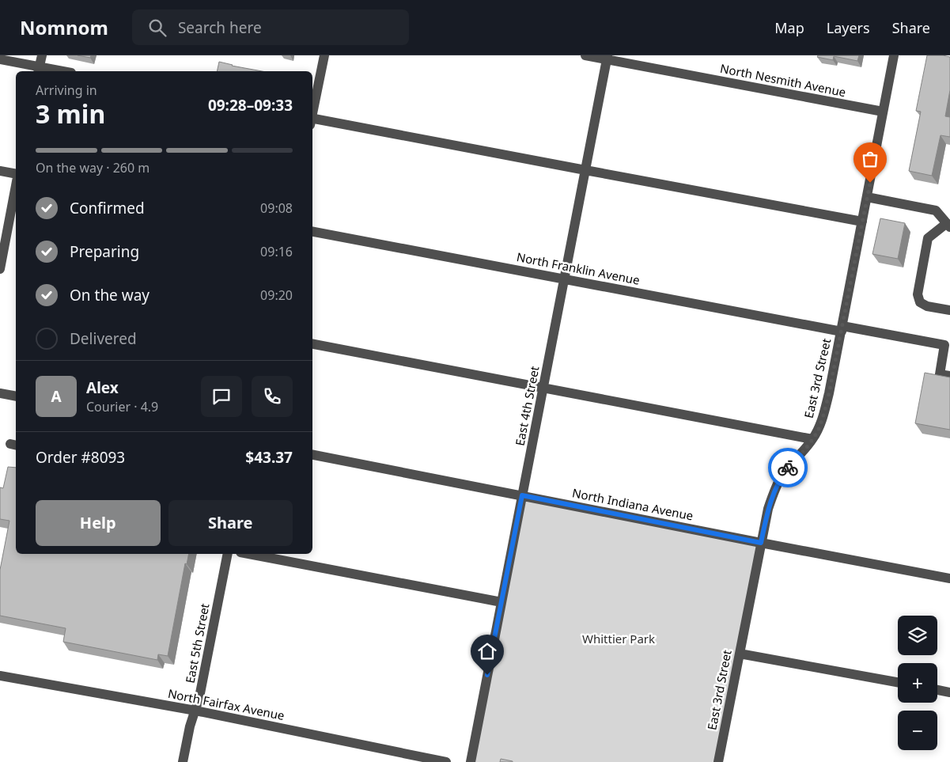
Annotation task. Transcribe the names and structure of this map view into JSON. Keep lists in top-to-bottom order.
{
  "streets": {
    "street": [
      "North Nesmith Avenue",
      "North Franklin Avenue",
      "East 3rd Street",
      "East 4th Street",
      "North Indiana Avenue",
      "East 5th Street",
      "North Fairfax Avenue"
    ]
  },
  "crossings": [
    ["North Nesmith Avenue", "East 3rd Street"],
    ["North Nesmith Avenue", "East 4th Street"],
    ["North Franklin Avenue", "East 3rd Street"],
    ["North Franklin Avenue", "East 4th Street"],
    ["East 3rd Street", "North Indiana Avenue"],
    ["East 4th Street", "North Indiana Avenue"],
    ["East 5th Street", "North Fairfax Avenue"]
  ],
  "parks": ["Whittier Park"],
  "page": {
    "header": "Nomnom",
    "search": "Search here",
    "nav": ["Map", "Layers", "Share"],
    "heading": ["3 min", "Arriving in", "09:28–09:33"],
    "panel": [
      "Alex",
      "Courier · 4.9",
      "Order #8093",
      "$43.37"
    ],
    "bar": "On the way · 260 m",
    "list": [
      ["Confirmed", "09:08"],
      ["Preparing", "09:16"],
      ["On the way", "09:20"],
      "Delivered"
    ],
    "round": "A",
    "buttons": ["Help", "Share"],
    "map_buttons": ["+", "−"]
  }
}
